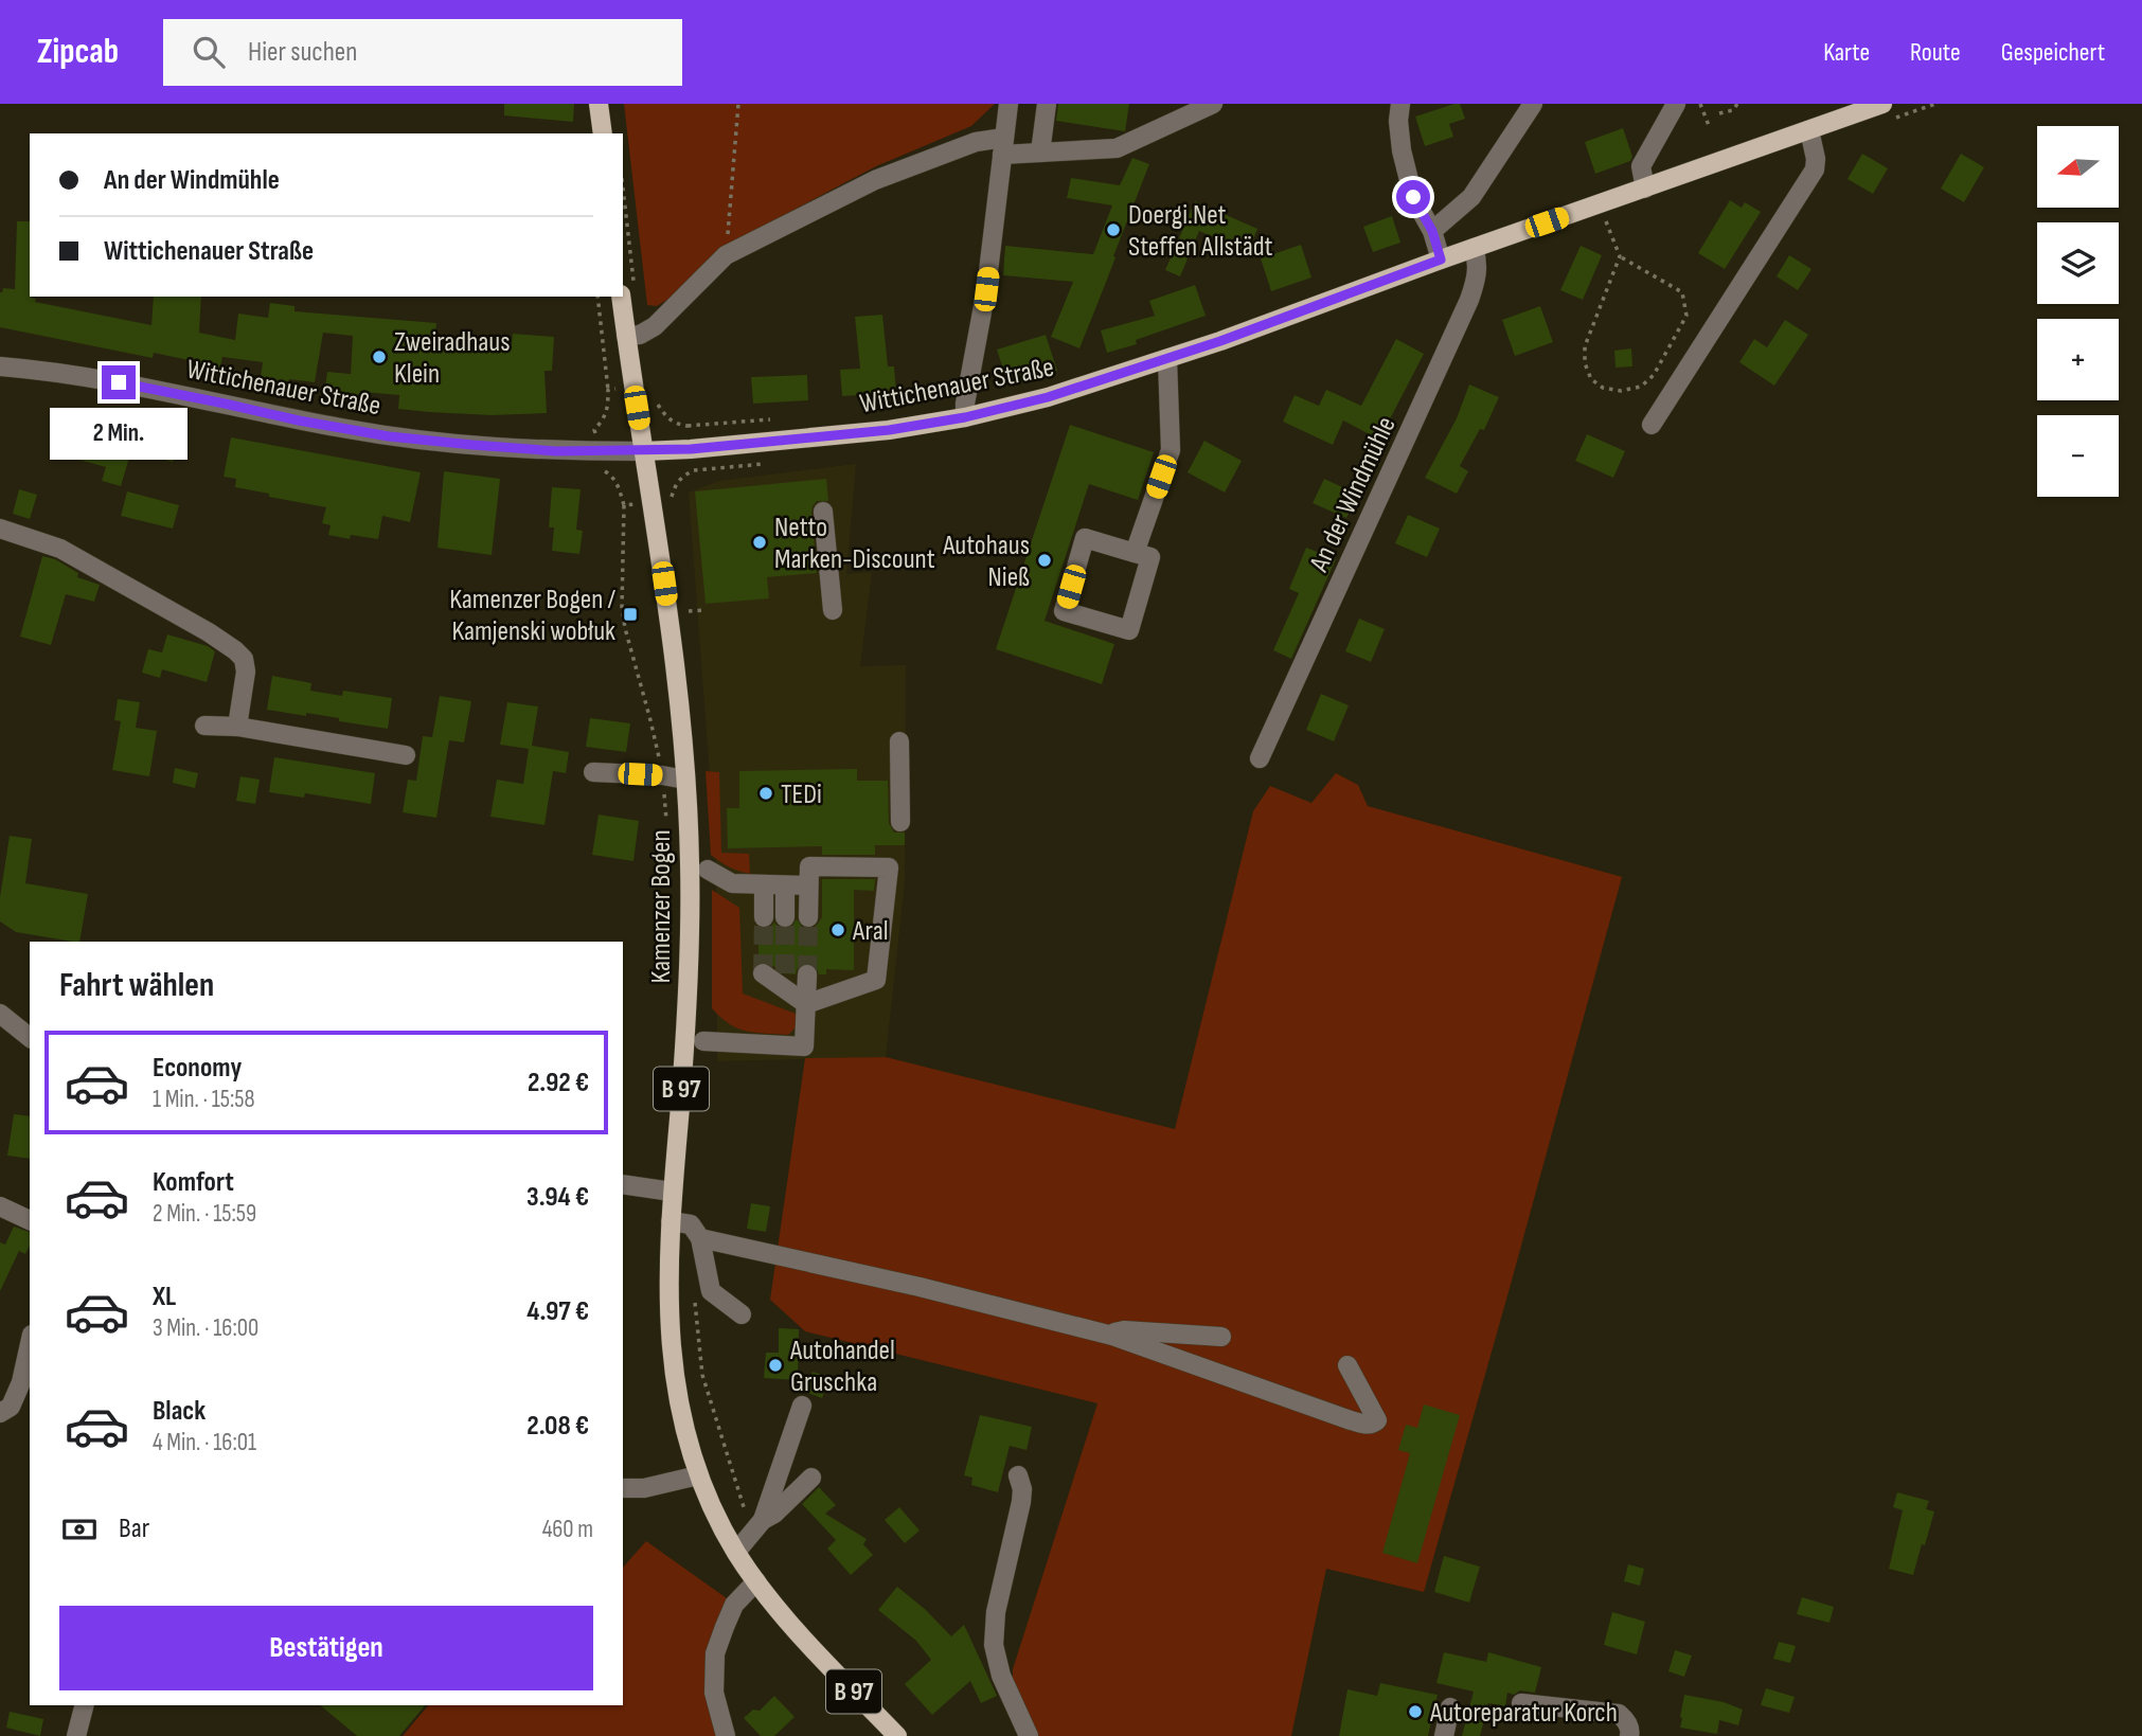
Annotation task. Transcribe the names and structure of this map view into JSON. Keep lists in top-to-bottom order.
{
  "streets": {
    "main road": ["Wittichenauer Straße", "Kamenzer Bogen", "B 97"],
    "street": ["An der Windmühle"]
  },
  "crossings": [
    ["Wittichenauer Straße", "An der Windmühle"],
    ["Wittichenauer Straße", "Kamenzer Bogen"],
    ["Kamenzer Bogen", "B 97"]
  ],
  "places": {
    "other": [
      "Doergi.Net Steffen Allstädt",
      "Zweiradhaus Klein",
      "Netto Marken-Discount",
      "Autohaus Nieß",
      "TEDi",
      "Aral",
      "Autohandel Gruschka",
      "Autoreparatur Korch"
    ],
    "transit": ["Kamenzer Bogen / Kamjenski wobłuk"]
  },
  "north": "left",
  "page": {
    "header": "Zipcab",
    "search": "Hier suchen",
    "nav": ["Karte", "Route", "Gespeichert"],
    "map_buttons": ["+", "−"],
    "banner": ["An der Windmühle", "Wittichenauer Straße"],
    "bubble": "2 Min.",
    "heading": "Fahrt wählen",
    "list": [
      {
        "name": "Economy",
        "note": "1 Min. · 15:58",
        "value": "2.92 €"
      },
      {
        "name": "Komfort",
        "note": "2 Min. · 15:59",
        "value": "3.94 €"
      },
      {
        "name": "XL",
        "note": "3 Min. · 16:00",
        "value": "4.97 €"
      },
      {
        "name": "Black",
        "note": "4 Min. · 16:01",
        "value": "2.08 €"
      }
    ],
    "pay": ["Bar", "460 m"],
    "buttons": "Bestätigen"
  }
}
